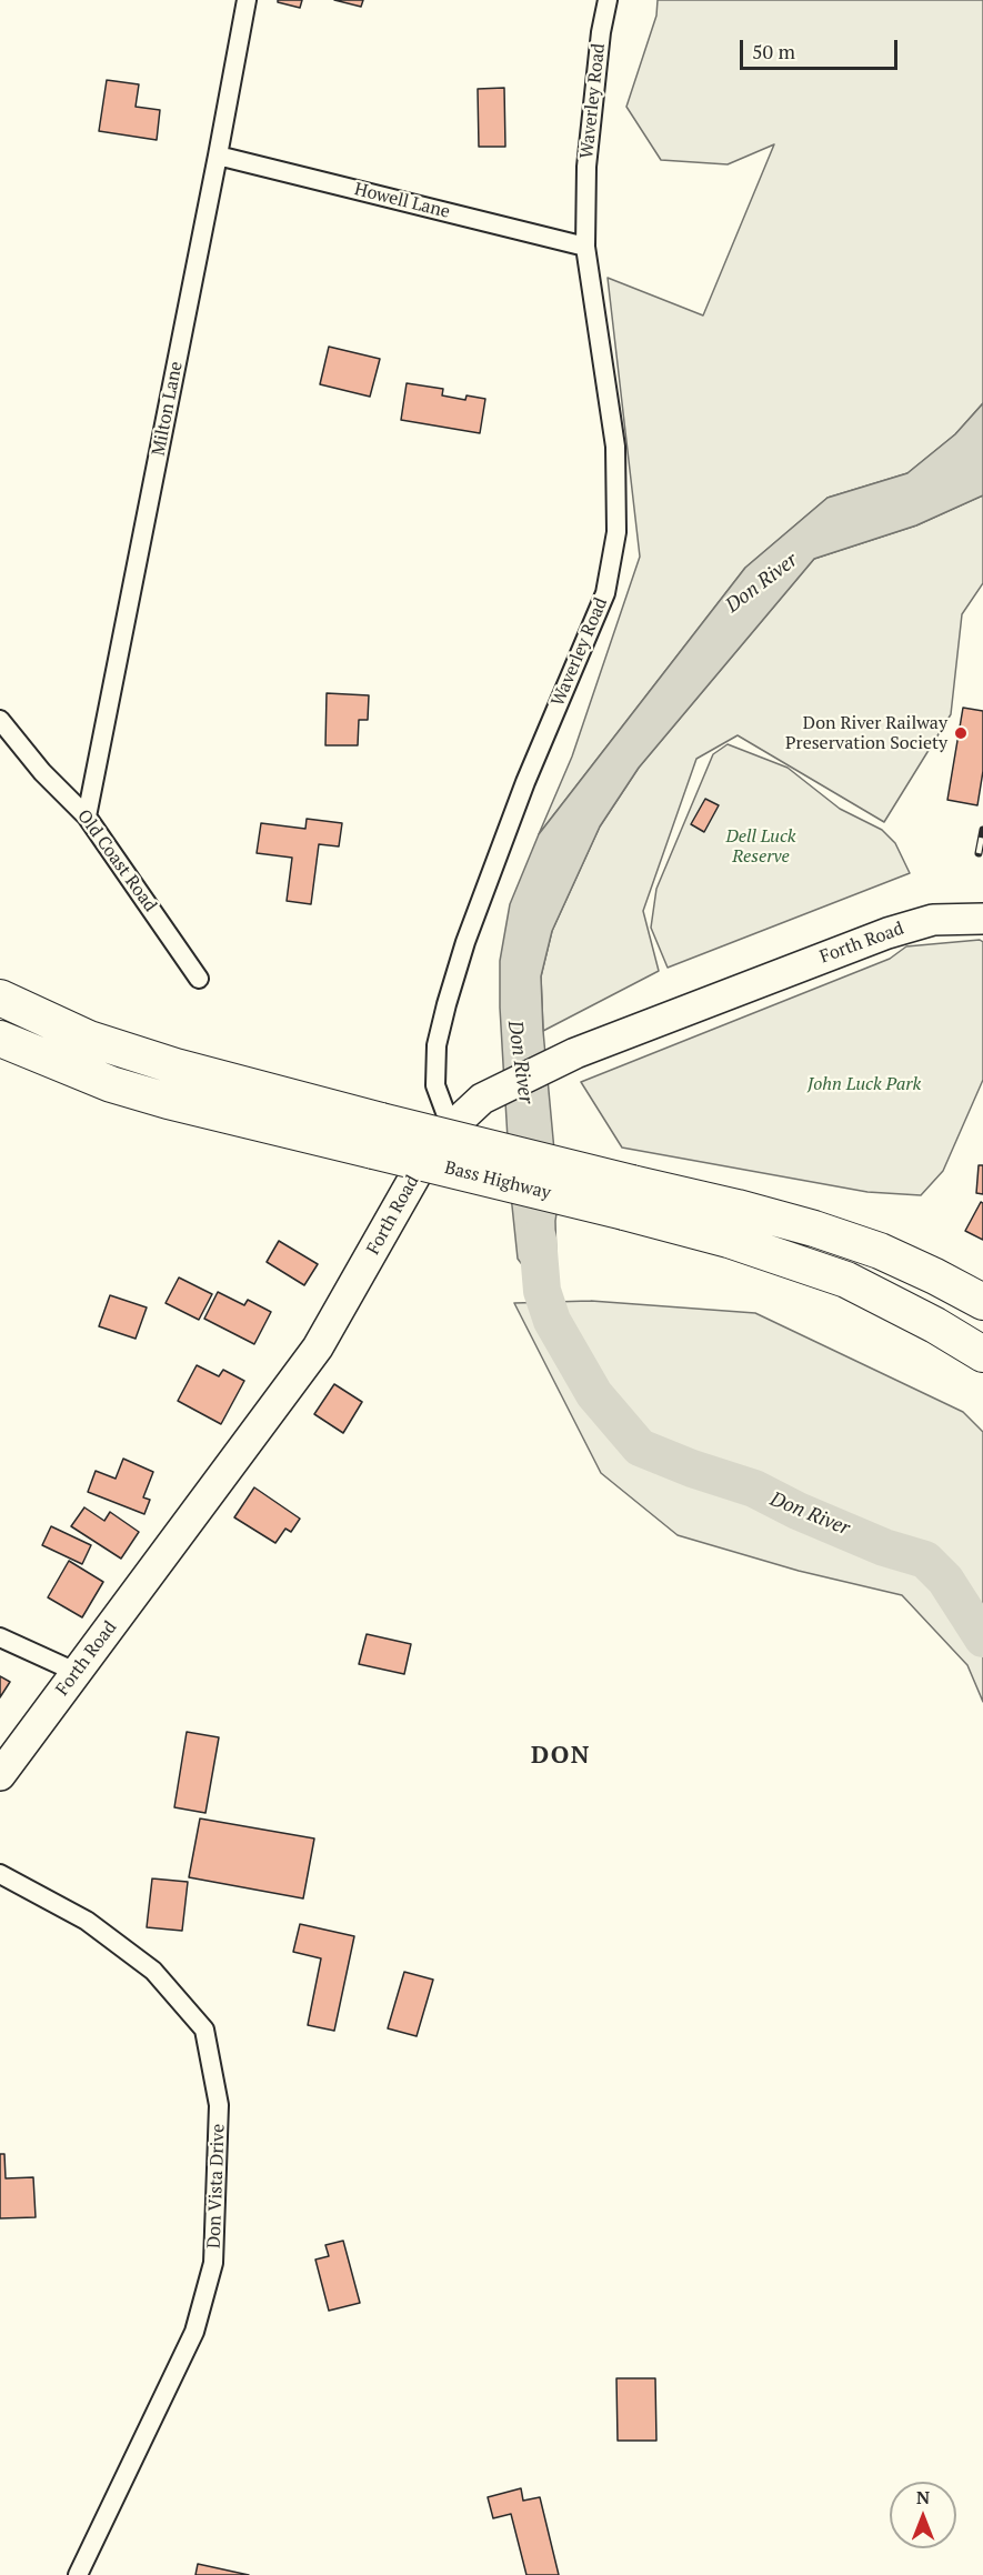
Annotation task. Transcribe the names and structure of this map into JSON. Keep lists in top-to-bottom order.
{
  "streets": {
    "highway": ["Bass Highway"],
    "main road": ["Forth Road"],
    "street": [
      "Waverley Road",
      "Howell Lane",
      "Milton Lane",
      "Old Coast Road",
      "Don Vista Drive"
    ]
  },
  "crossings": [
    ["Waverley Road", "Howell Lane"],
    ["Waverley Road", "Forth Road"],
    ["Howell Lane", "Milton Lane"],
    ["Milton Lane", "Old Coast Road"]
  ],
  "districts": ["DON"],
  "water": ["Don River"],
  "parks": ["Dell Luck Reserve", "John Luck Park"],
  "places": ["Don River Railway Preservation Society"],
  "scale_bar": "50 m",
  "north": "top"
}
